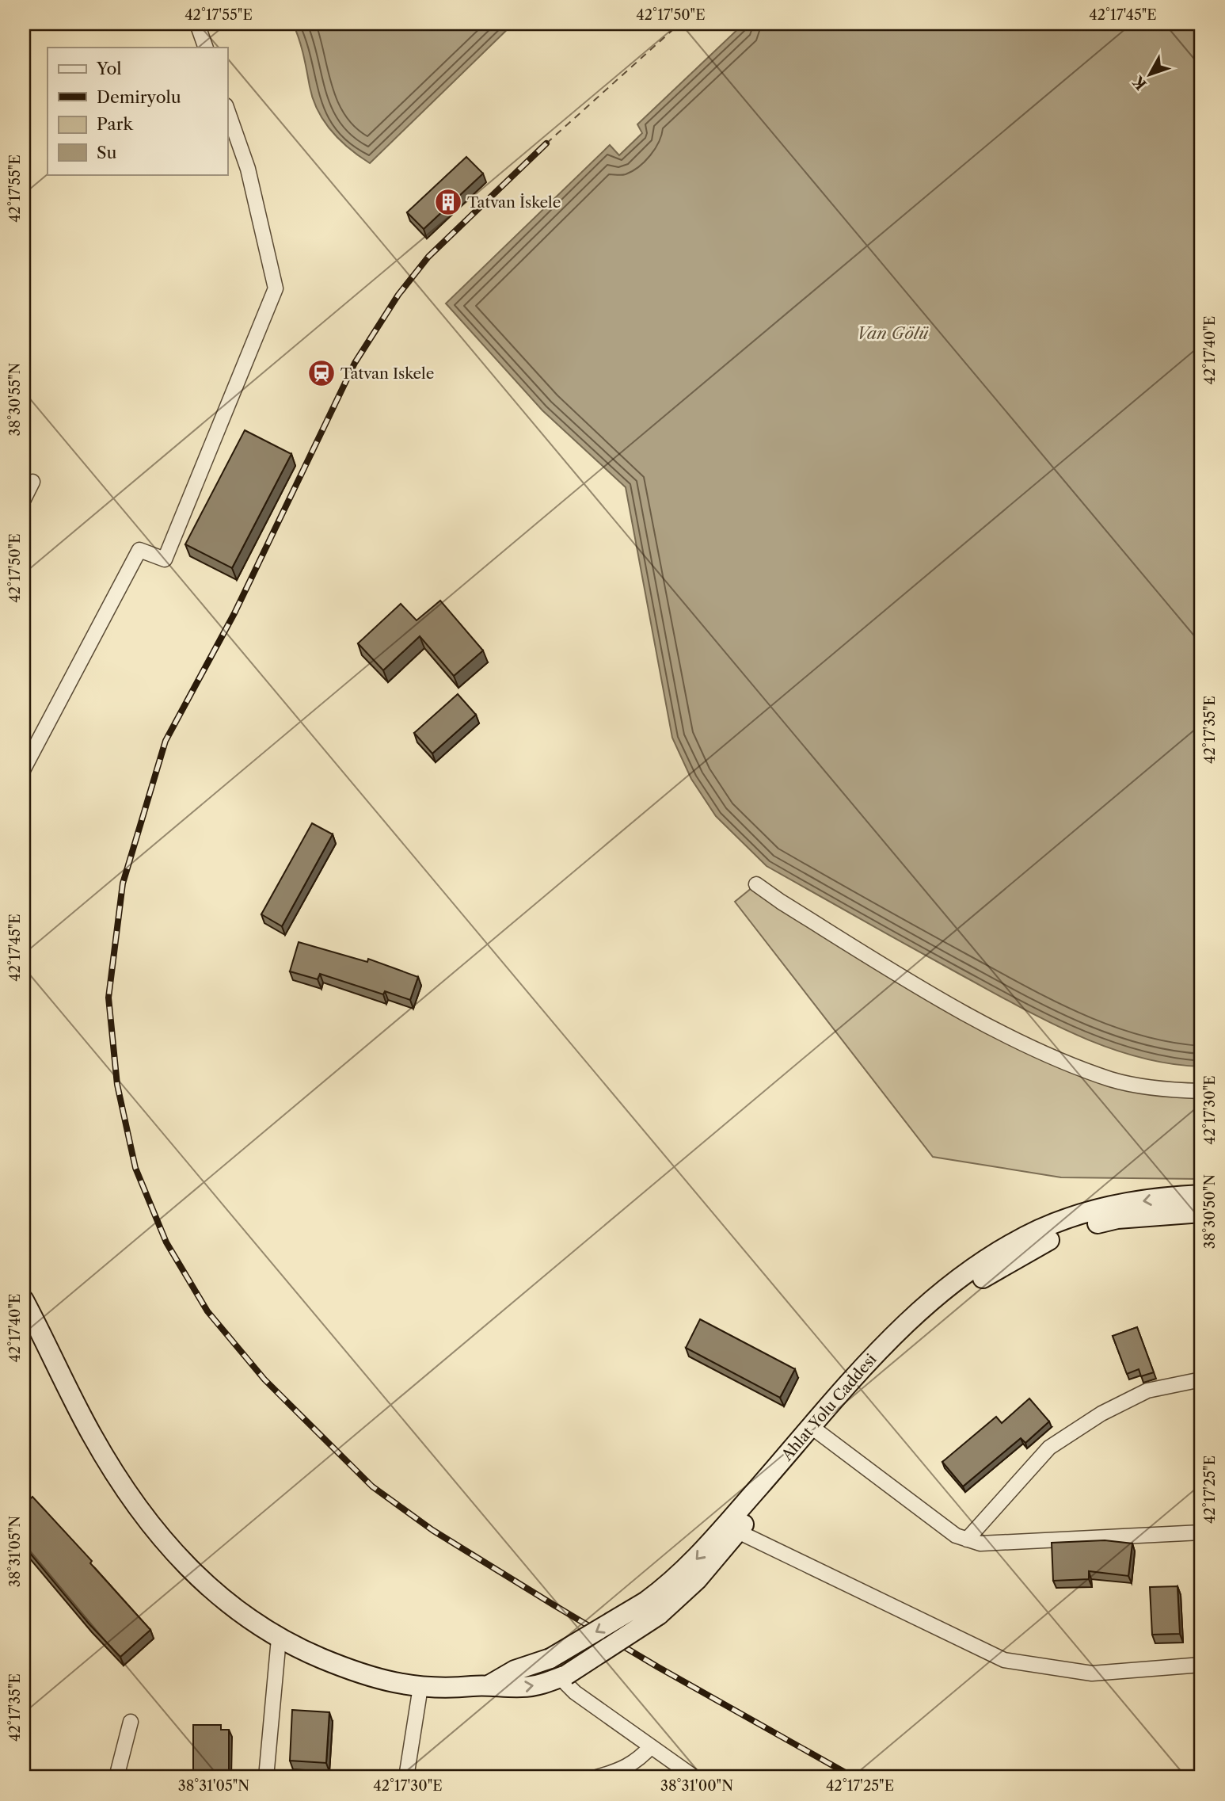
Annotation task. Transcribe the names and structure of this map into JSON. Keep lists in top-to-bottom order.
{
  "streets": {
    "street": ["Ahlat Yolu Caddesi"]
  },
  "water": ["Van Gölü"],
  "places": {
    "building": ["Tatvan İskele"],
    "station": ["Tatvan Iskele"]
  },
  "legend": [
    "Yol",
    "Demiryolu",
    "Park",
    "Su"
  ],
  "north": "bottom left",
  "coordinates": [
    "42°17'55\"E",
    "42°17'50\"E",
    "42°17'45\"E",
    "42°17'40\"E",
    "38°30'55\"N",
    "42°17'35\"E",
    "42°17'30\"E",
    "38°30'50\"N",
    "42°17'25\"E",
    "38°31'05\"N",
    "38°31'00\"N"
  ]
}
